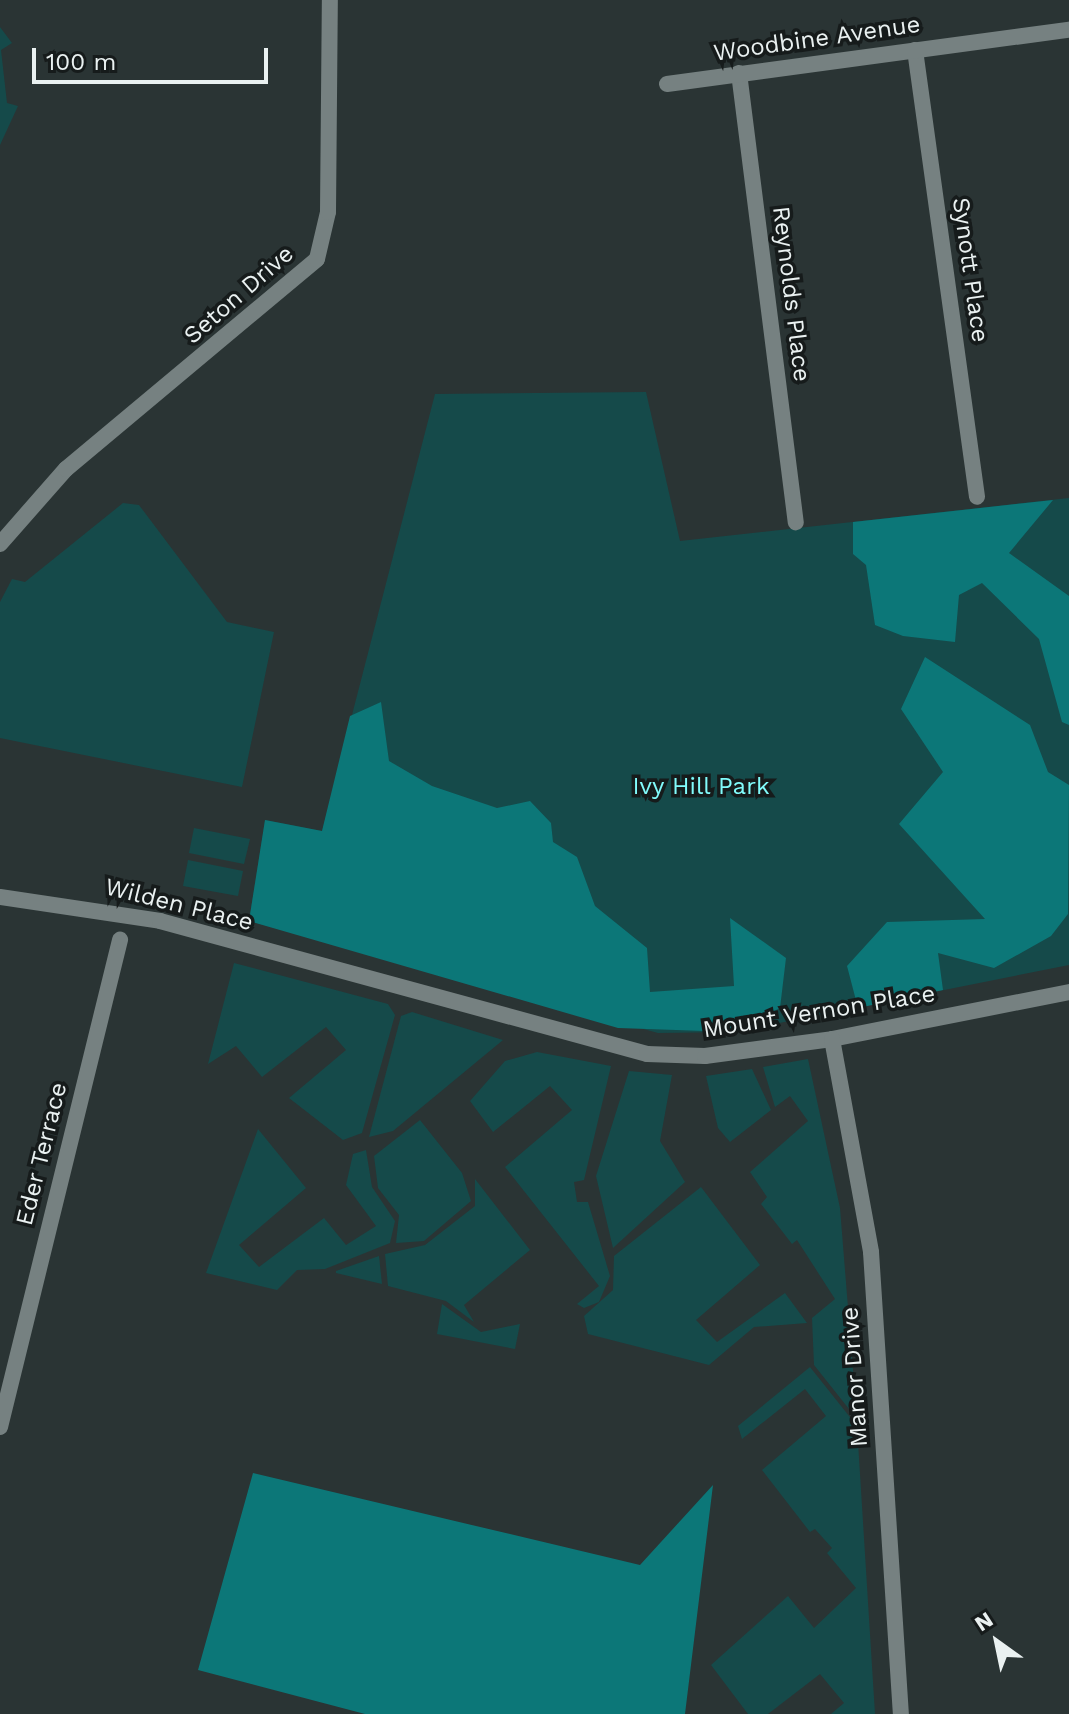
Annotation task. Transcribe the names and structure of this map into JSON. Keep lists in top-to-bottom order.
{
  "streets": {
    "street": [
      "Woodbine Avenue",
      "Synott Place",
      "Reynolds Place",
      "Seton Drive",
      "Wilden Place",
      "Mount Vernon Place",
      "Eder Terrace",
      "Manor Drive"
    ]
  },
  "crossings": [
    ["Woodbine Avenue", "Synott Place"],
    ["Woodbine Avenue", "Reynolds Place"],
    ["Wilden Place", "Mount Vernon Place"],
    ["Mount Vernon Place", "Manor Drive"]
  ],
  "parks": ["Ivy Hill Park"],
  "scale_bar": "100 m",
  "north": "top left"
}
